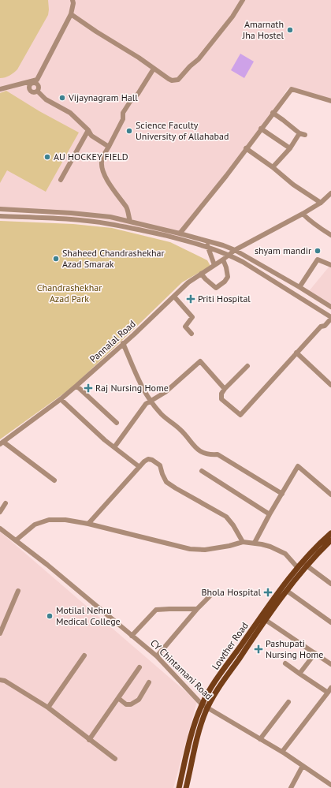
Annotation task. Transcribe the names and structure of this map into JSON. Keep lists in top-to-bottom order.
{
  "streets": {
    "main road": ["Lowther Road"],
    "street": ["Pannalal Road", "CY Chintamani Road"]
  },
  "crossings": [
    ["Lowther Road", "CY Chintamani Road"]
  ],
  "parks": ["Chandrashekhar Azad Park"],
  "places": {
    "other": [
      "Amarnath Jha Hostel",
      "Vijaynagram Hall",
      "Science Faculty University of Allahabad",
      "AU HOCKEY FIELD",
      "shyam mandir",
      "Shaheed Chandrashekhar Azad Smarak",
      "Motilal Nehru Medical College"
    ],
    "health": [
      "Priti Hospital",
      "Raj Nursing Home",
      "Bhola Hospital",
      "Pashupati Nursing Home"
    ]
  }
}
